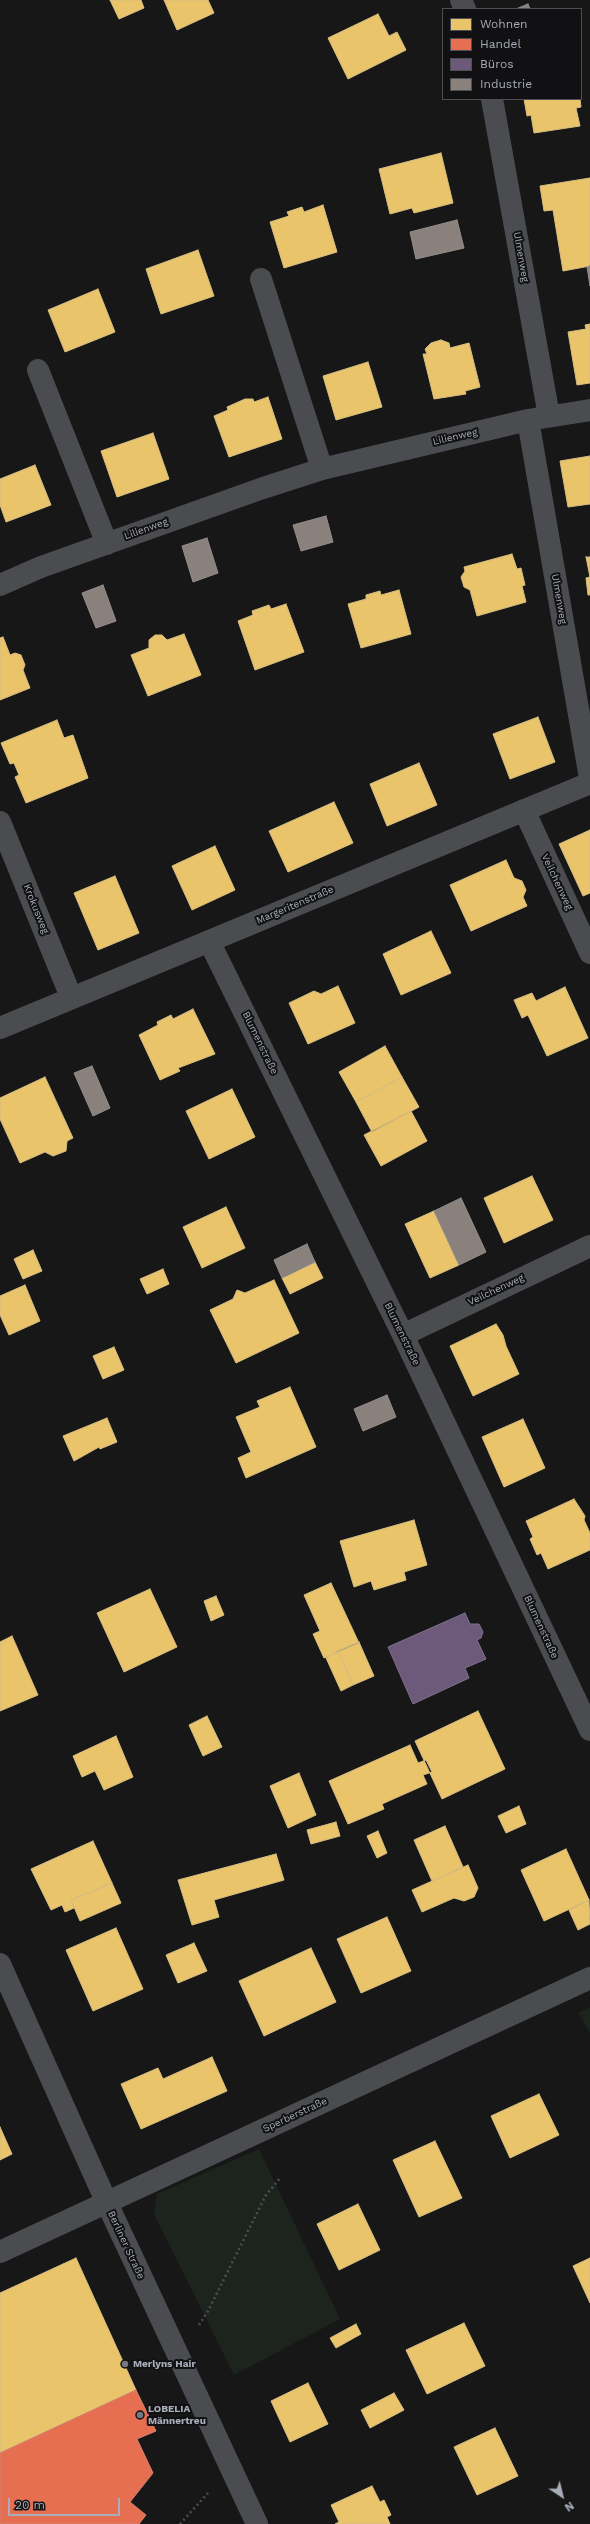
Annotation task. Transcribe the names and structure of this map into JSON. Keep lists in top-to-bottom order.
{
  "streets": {
    "street": [
      "Ulmenweg",
      "Lilienweg",
      "Veilchenweg",
      "Margeritenstraße",
      "Krokusweg",
      "Blumenstraße",
      "Sperberstraße",
      "Berliner Straße"
    ]
  },
  "crossings": [
    ["Ulmenweg", "Lilienweg"],
    ["Veilchenweg", "Margeritenstraße"],
    ["Veilchenweg", "Blumenstraße"],
    ["Margeritenstraße", "Krokusweg"],
    ["Margeritenstraße", "Blumenstraße"],
    ["Sperberstraße", "Berliner Straße"]
  ],
  "places": ["Merlyns Hair", "LOBELIA Männertreu"],
  "legend": [
    "Wohnen",
    "Handel",
    "Büros",
    "Industrie"
  ],
  "scale_bar": "20 m",
  "north": "bottom right"
}
